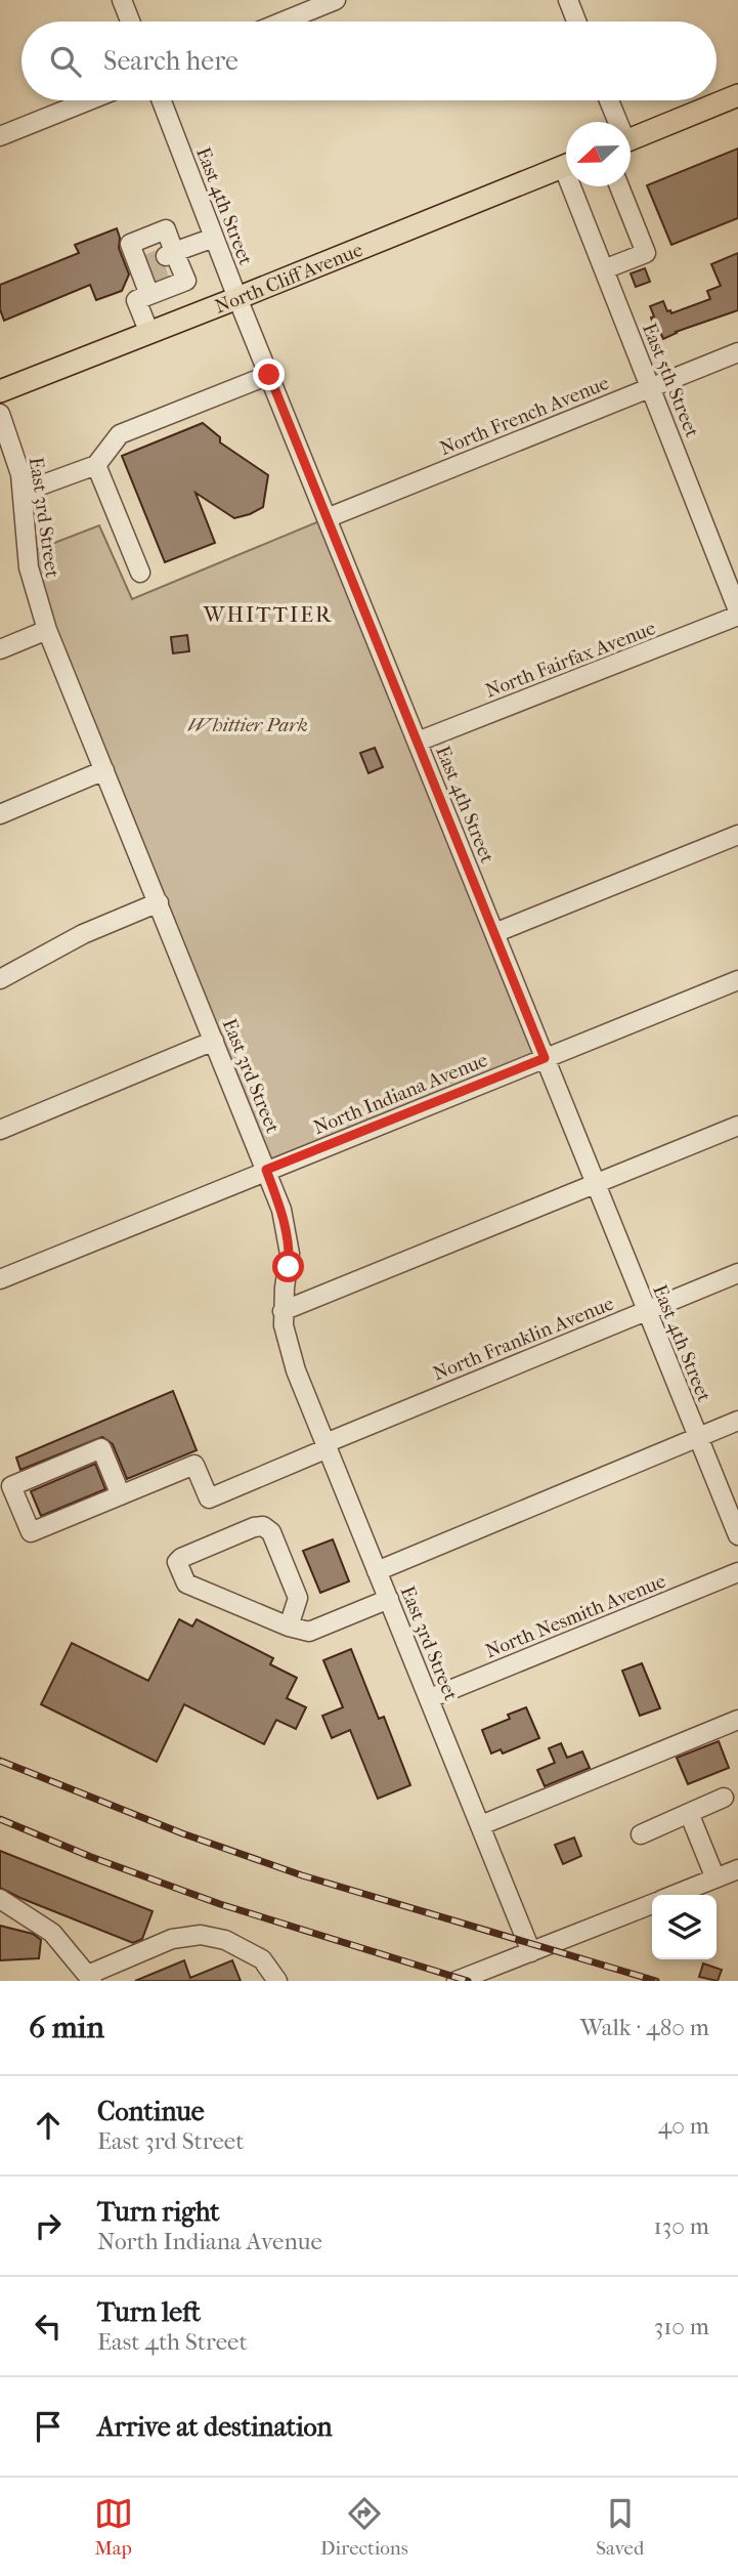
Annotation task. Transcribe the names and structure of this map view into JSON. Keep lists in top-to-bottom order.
{
  "streets": {
    "main road": ["North Cliff Avenue"],
    "street": [
      "East 4th Street",
      "East 5th Street",
      "North French Avenue",
      "East 3rd Street",
      "North Fairfax Avenue",
      "North Indiana Avenue",
      "North Franklin Avenue",
      "North Nesmith Avenue"
    ]
  },
  "crossings": [
    ["East 4th Street", "North Cliff Avenue"],
    ["East 4th Street", "North French Avenue"],
    ["East 4th Street", "North Fairfax Avenue"],
    ["East 4th Street", "North Indiana Avenue"],
    ["East 4th Street", "North Franklin Avenue"],
    ["East 5th Street", "North French Avenue"],
    ["East 5th Street", "North Fairfax Avenue"],
    ["East 3rd Street", "North Indiana Avenue"],
    ["East 3rd Street", "North Franklin Avenue"],
    ["East 3rd Street", "North Nesmith Avenue"]
  ],
  "districts": ["WHITTIER"],
  "parks": ["Whittier Park"],
  "north": "left",
  "page": {
    "search": "Search here",
    "heading": ["6 min", "Walk · 480 m"],
    "list": [
      ["Continue", "East 3rd Street", "40 m"],
      ["Turn right", "North Indiana Avenue", "130 m"],
      ["Turn left", "East 4th Street", "310 m"],
      "Arrive at destination"
    ],
    "nav": ["Map", "Directions", "Saved"]
  }
}
